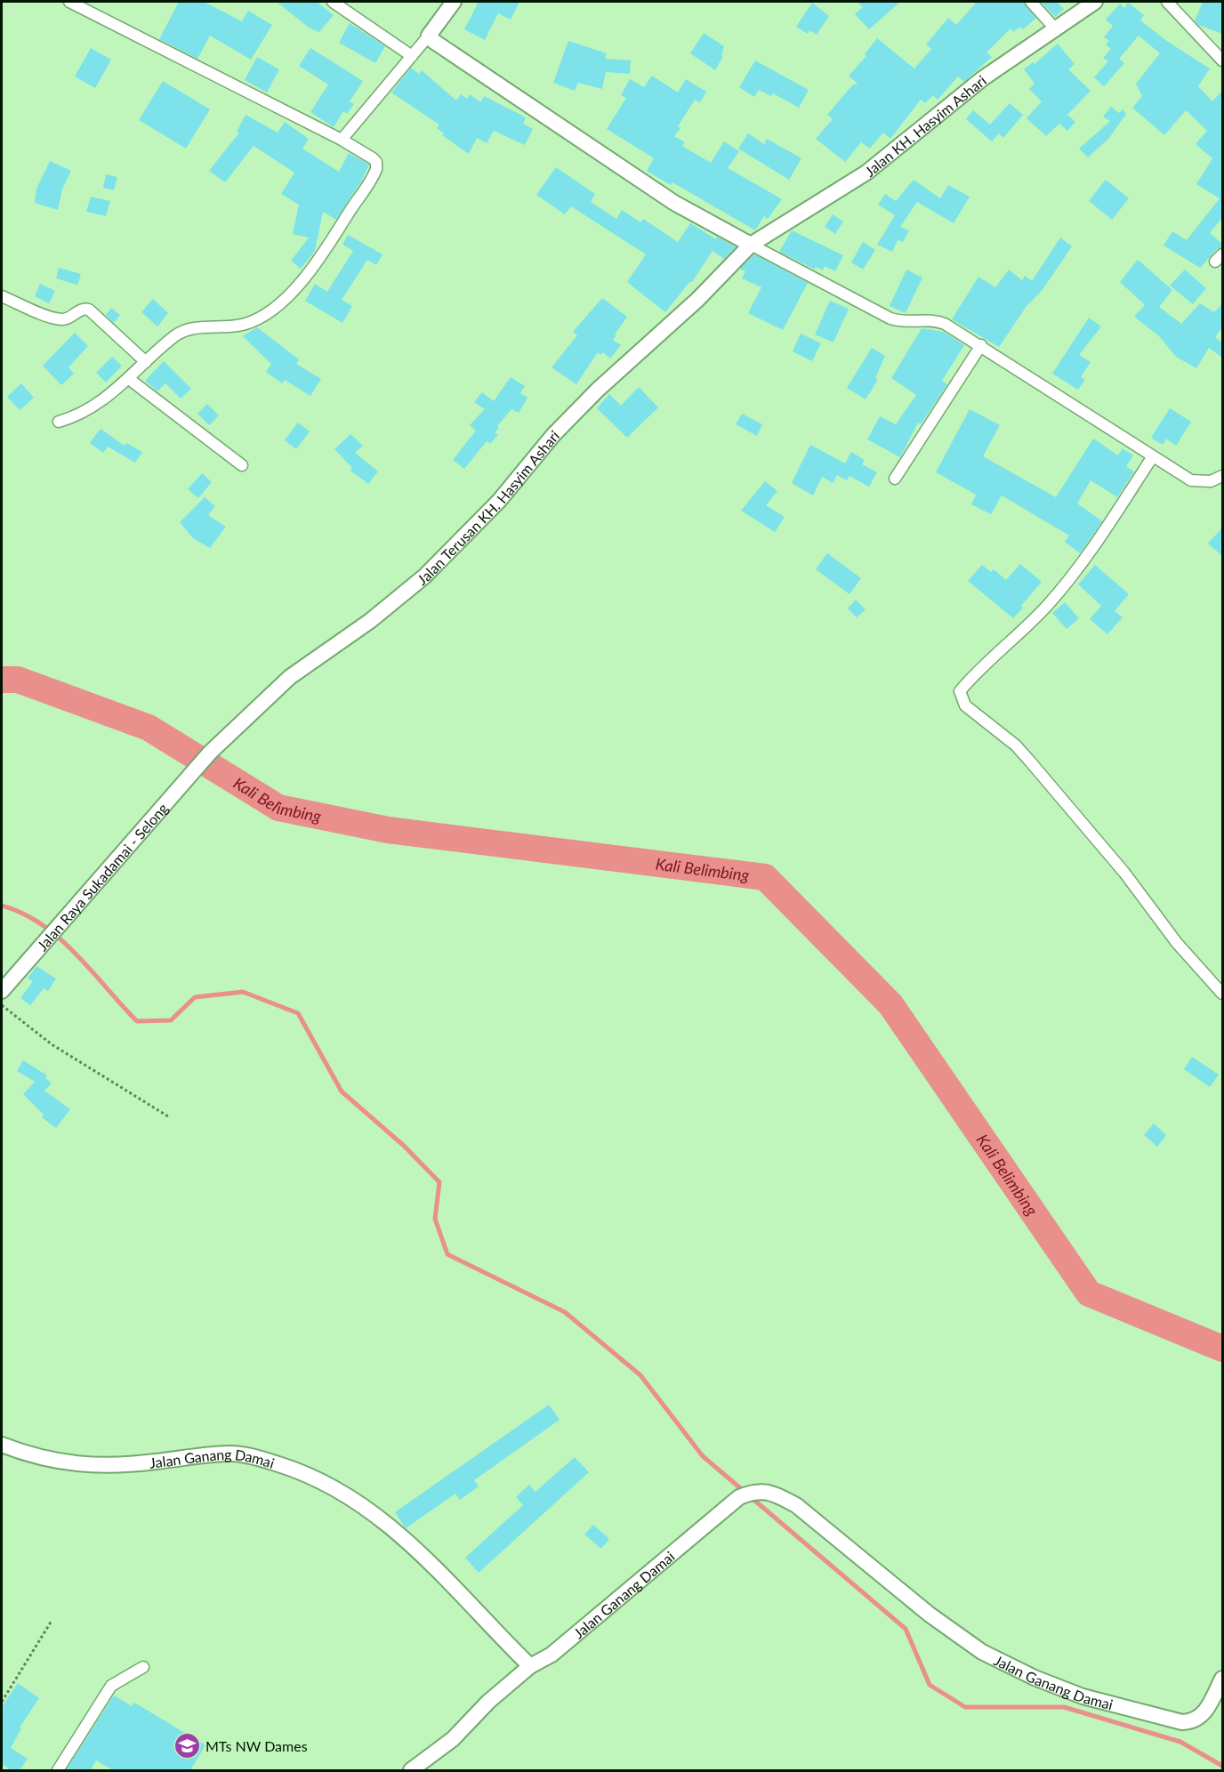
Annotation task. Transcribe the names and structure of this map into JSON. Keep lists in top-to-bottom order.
{
  "streets": {
    "street": [
      "Jalan KH. Hasyim Ashari",
      "Jalan Terusan KH. Hasyim Ashari",
      "Jalan Raya Sukadamai - Selong",
      "Jalan Ganang Damai"
    ]
  },
  "crossings": [
    ["Jalan KH. Hasyim Ashari", "Jalan Terusan KH. Hasyim Ashari"],
    ["Jalan Terusan KH. Hasyim Ashari", "Jalan Raya Sukadamai - Selong"]
  ],
  "water": ["Kali Belimbing"],
  "places": {
    "school or university": ["MTs NW Dames"]
  }
}
